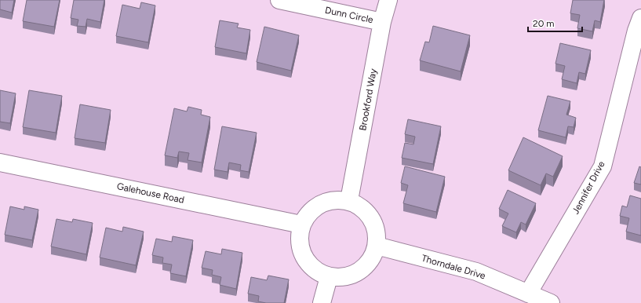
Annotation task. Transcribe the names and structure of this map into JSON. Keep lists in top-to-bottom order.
{
  "streets": {
    "street": [
      "Dunn Circle",
      "Brookford Way",
      "Jennifer Drive",
      "Galehouse Road",
      "Thorndale Drive"
    ]
  },
  "crossings": [
    ["Dunn Circle", "Brookford Way"],
    ["Brookford Way", "Galehouse Road"],
    ["Brookford Way", "Thorndale Drive"],
    ["Jennifer Drive", "Thorndale Drive"],
    ["Galehouse Road", "Thorndale Drive"]
  ],
  "scale_bar": "20 m"
}
